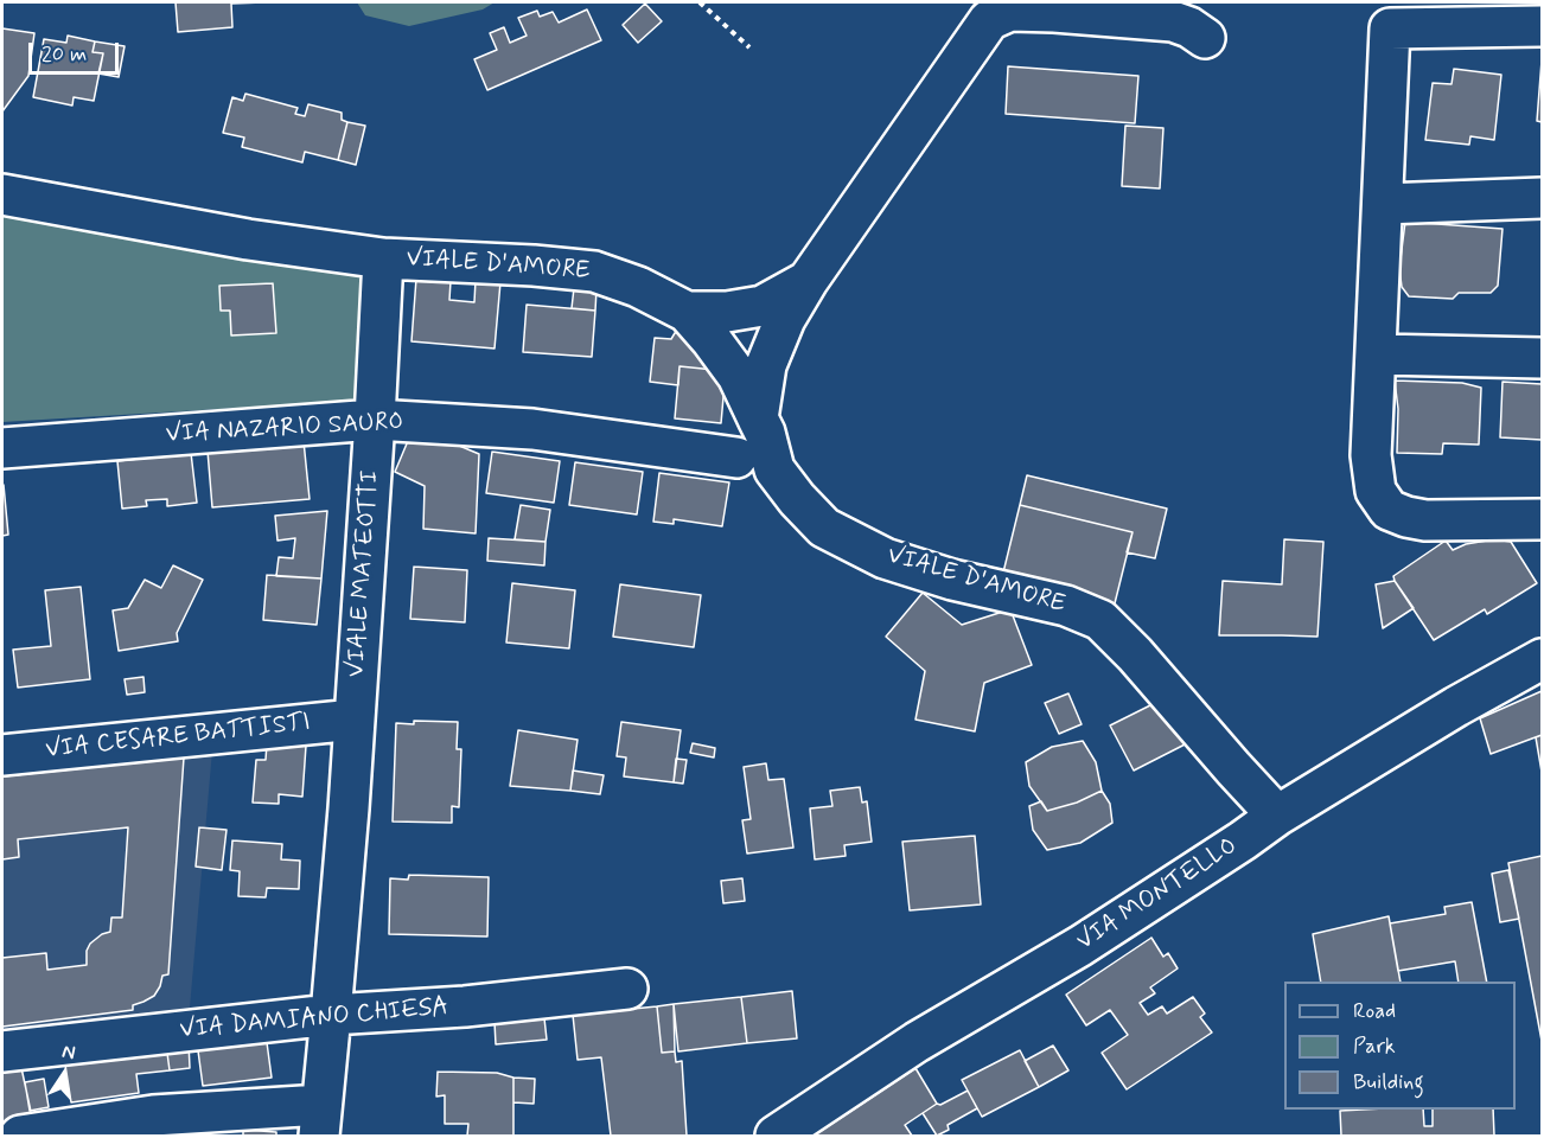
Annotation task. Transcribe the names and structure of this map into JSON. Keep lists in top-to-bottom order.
{
  "streets": {
    "street": [
      "VIALE D'AMORE",
      "VIA NAZARIO SAURO",
      "VIALE MATEOTTI",
      "VIA CESARE BATTISTI",
      "VIA MONTELLO",
      "VIA DAMIANO CHIESA"
    ]
  },
  "crossings": [
    ["VIALE D'AMORE", "VIALE MATEOTTI"],
    ["VIALE D'AMORE", "VIA MONTELLO"],
    ["VIA NAZARIO SAURO", "VIALE MATEOTTI"],
    ["VIALE MATEOTTI", "VIA CESARE BATTISTI"],
    ["VIALE MATEOTTI", "VIA DAMIANO CHIESA"]
  ],
  "legend": ["Road", "Park", "Building"],
  "scale_bar": "20 m",
  "north": "top"
}
